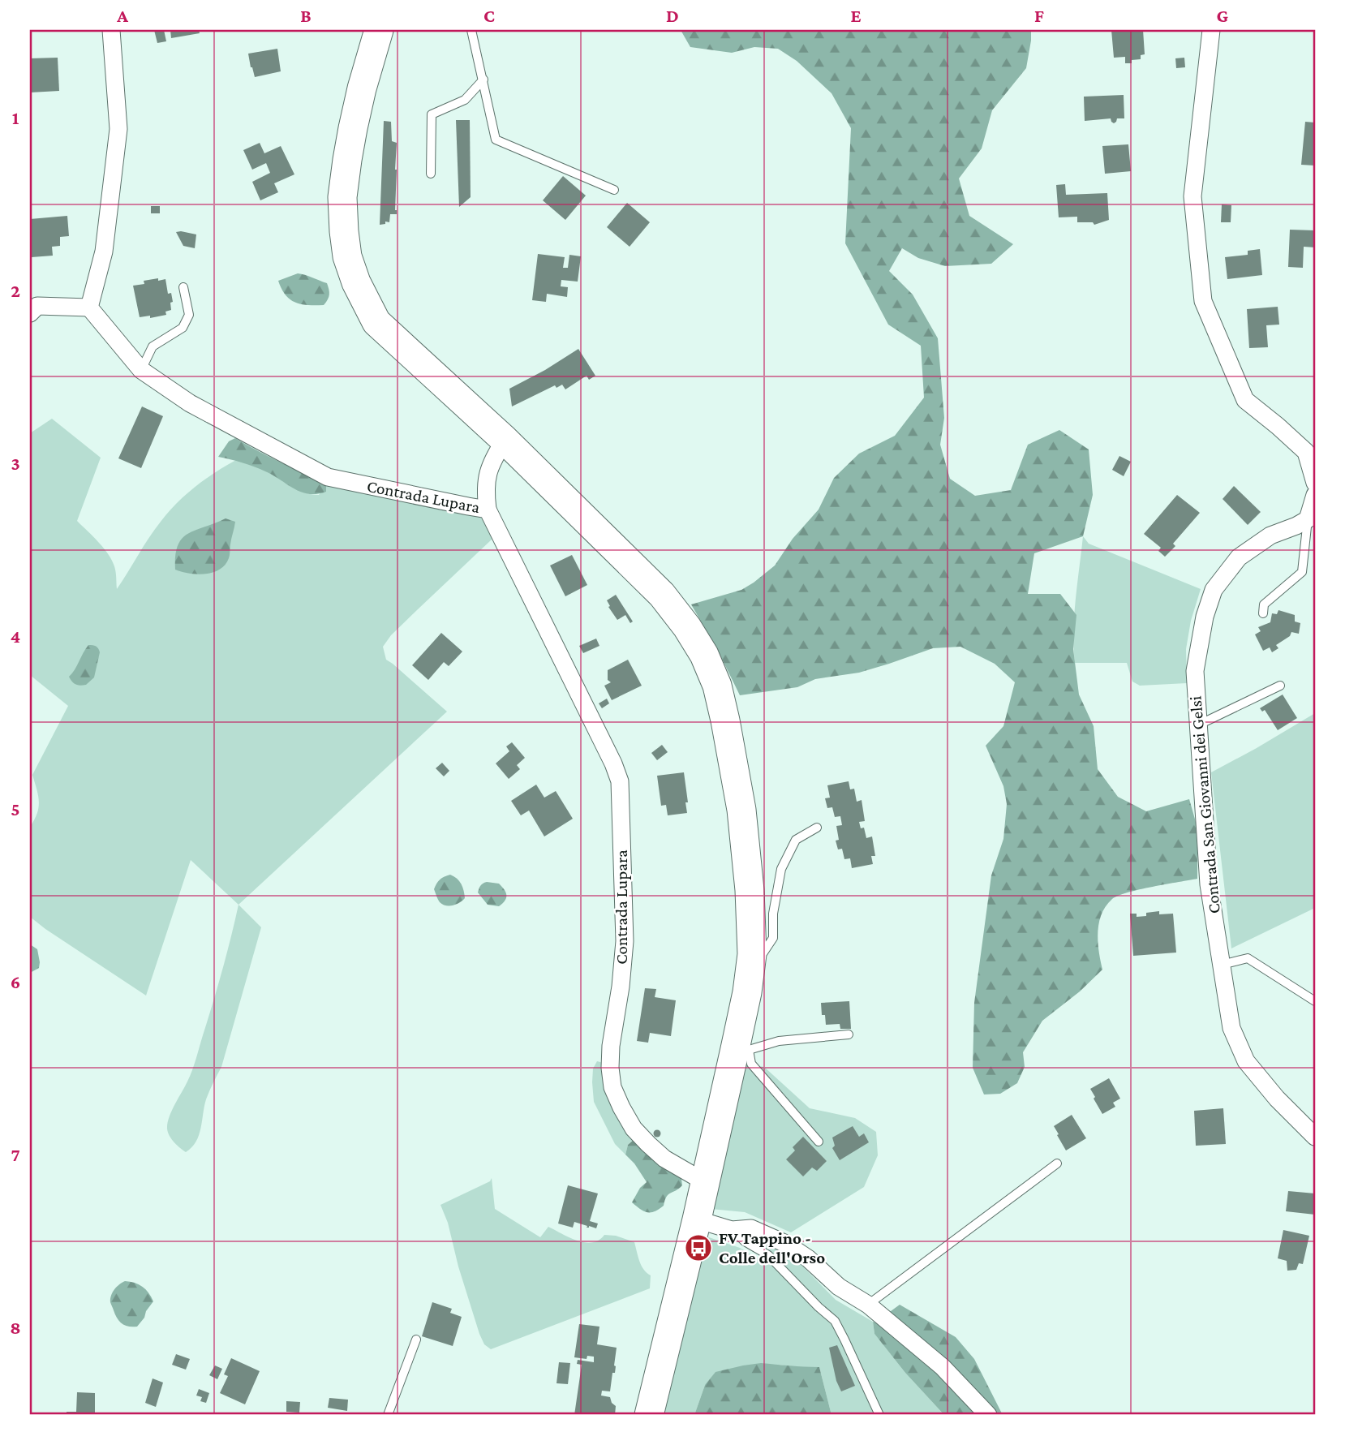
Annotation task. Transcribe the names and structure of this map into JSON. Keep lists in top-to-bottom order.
{
  "streets": {
    "street": ["Contrada Lupara", "Contrada San Giovanni dei Gelsi"]
  },
  "places": {
    "bus stop": ["FV Tappino - Colle dell'Orso"]
  },
  "grid": {
    "columns": [
      "A",
      "B",
      "C",
      "D",
      "E",
      "F",
      "G"
    ],
    "rows": [
      "1",
      "2",
      "3",
      "4",
      "5",
      "6",
      "7",
      "8"
    ]
  }
}
